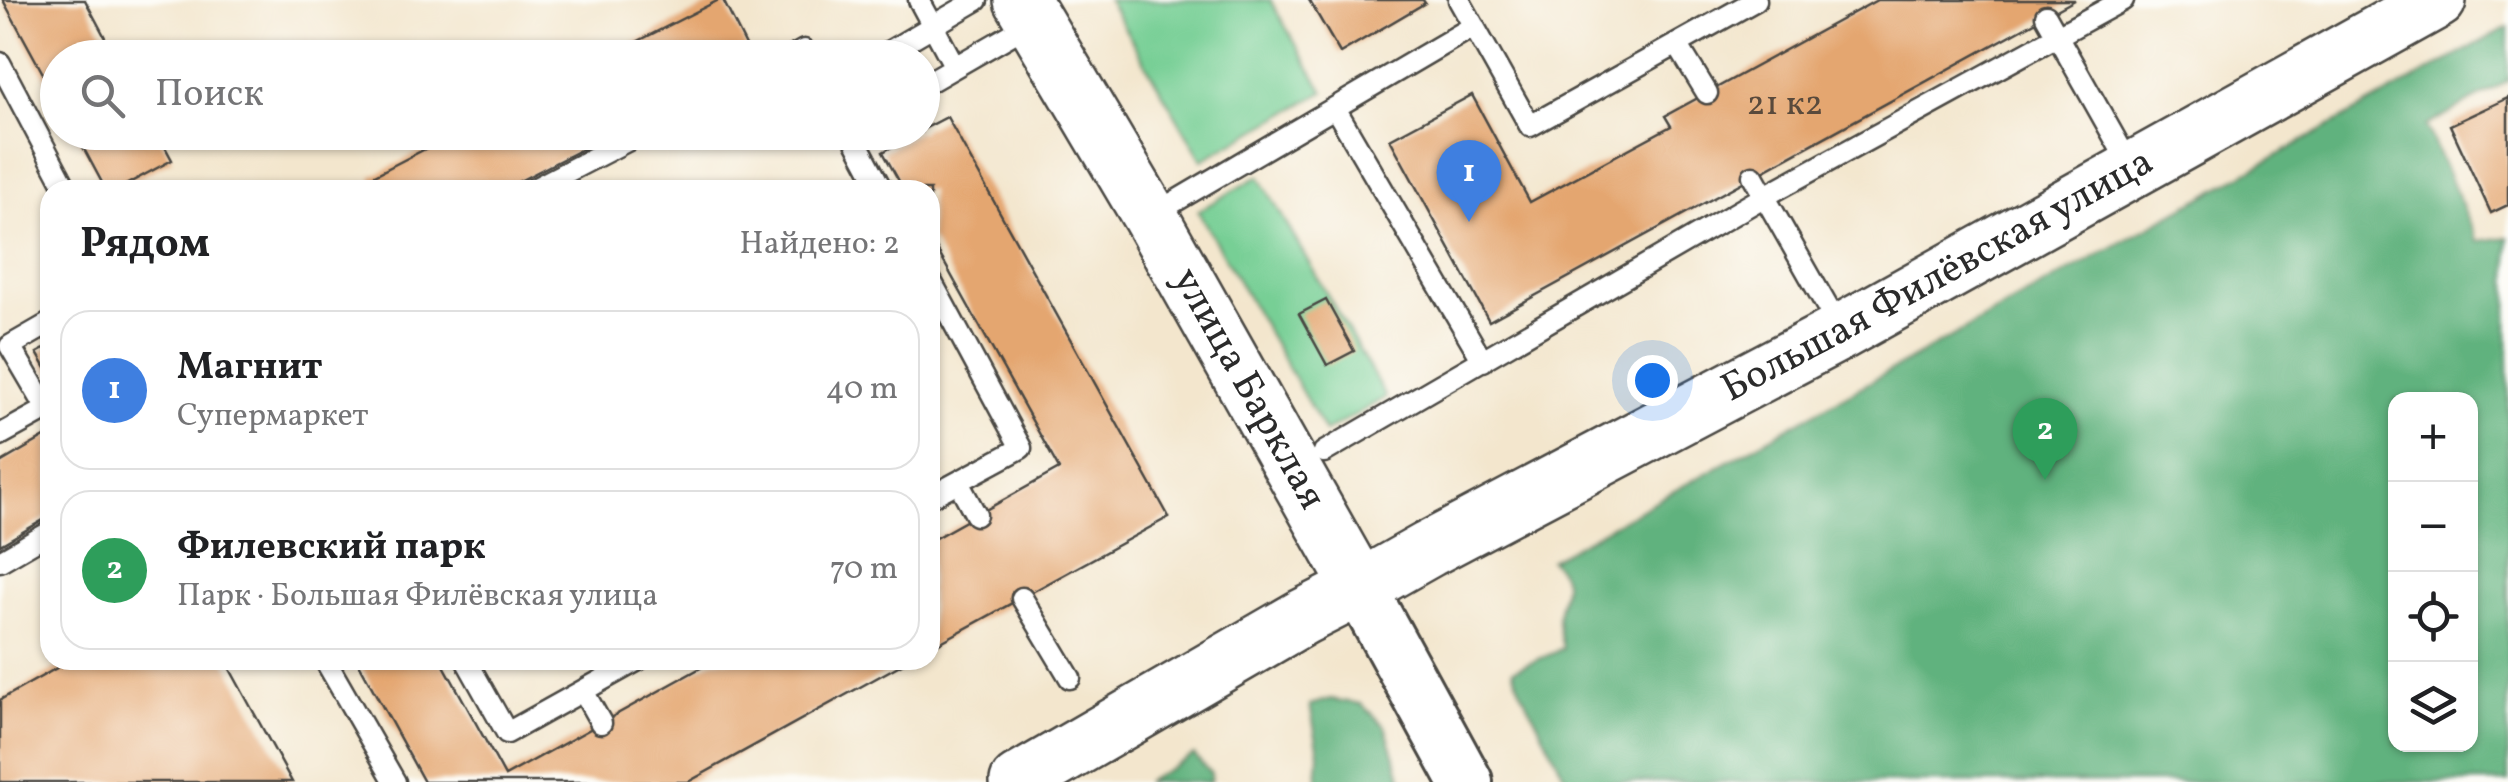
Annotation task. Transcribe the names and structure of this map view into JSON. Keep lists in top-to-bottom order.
{
  "streets": {
    "main road": ["Большая Филёвская улица", "улица Барклая"]
  },
  "crossings": [
    ["Большая Филёвская улица", "улица Барклая"]
  ],
  "house_numbers": ["21 к2"],
  "page": {
    "search": "Поиск",
    "pins": ["1", "2"],
    "heading": ["Рядом", "Найдено: 2"],
    "list": [
      {
        "mark": "1",
        "name": "Магнит",
        "note": "Супермаркет",
        "value": "40 m"
      },
      {
        "mark": "2",
        "name": "Филевский парк",
        "note": "Парк · Большая Филёвская улица",
        "value": "70 m"
      }
    ],
    "map_buttons": ["+", "−"]
  }
}
